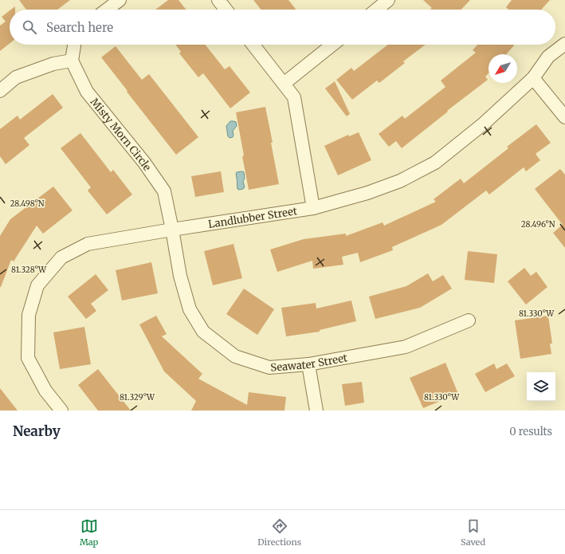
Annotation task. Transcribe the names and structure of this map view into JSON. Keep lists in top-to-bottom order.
{
  "streets": {
    "street": ["Misty Morn Circle", "Landlubber Street", "Seawater Street"]
  },
  "crossings": [
    ["Misty Morn Circle", "Landlubber Street"],
    ["Misty Morn Circle", "Seawater Street"],
    ["Landlubber Street", "Seawater Street"]
  ],
  "north": "bottom left",
  "page": {
    "search": "Search here",
    "heading": ["Nearby", "0 results"],
    "nav": ["Map", "Directions", "Saved"]
  },
  "coordinates": [
    "28.498°N",
    "28.496°N",
    "81.328°W",
    "81.330°W",
    "81.329°W"
  ]
}
